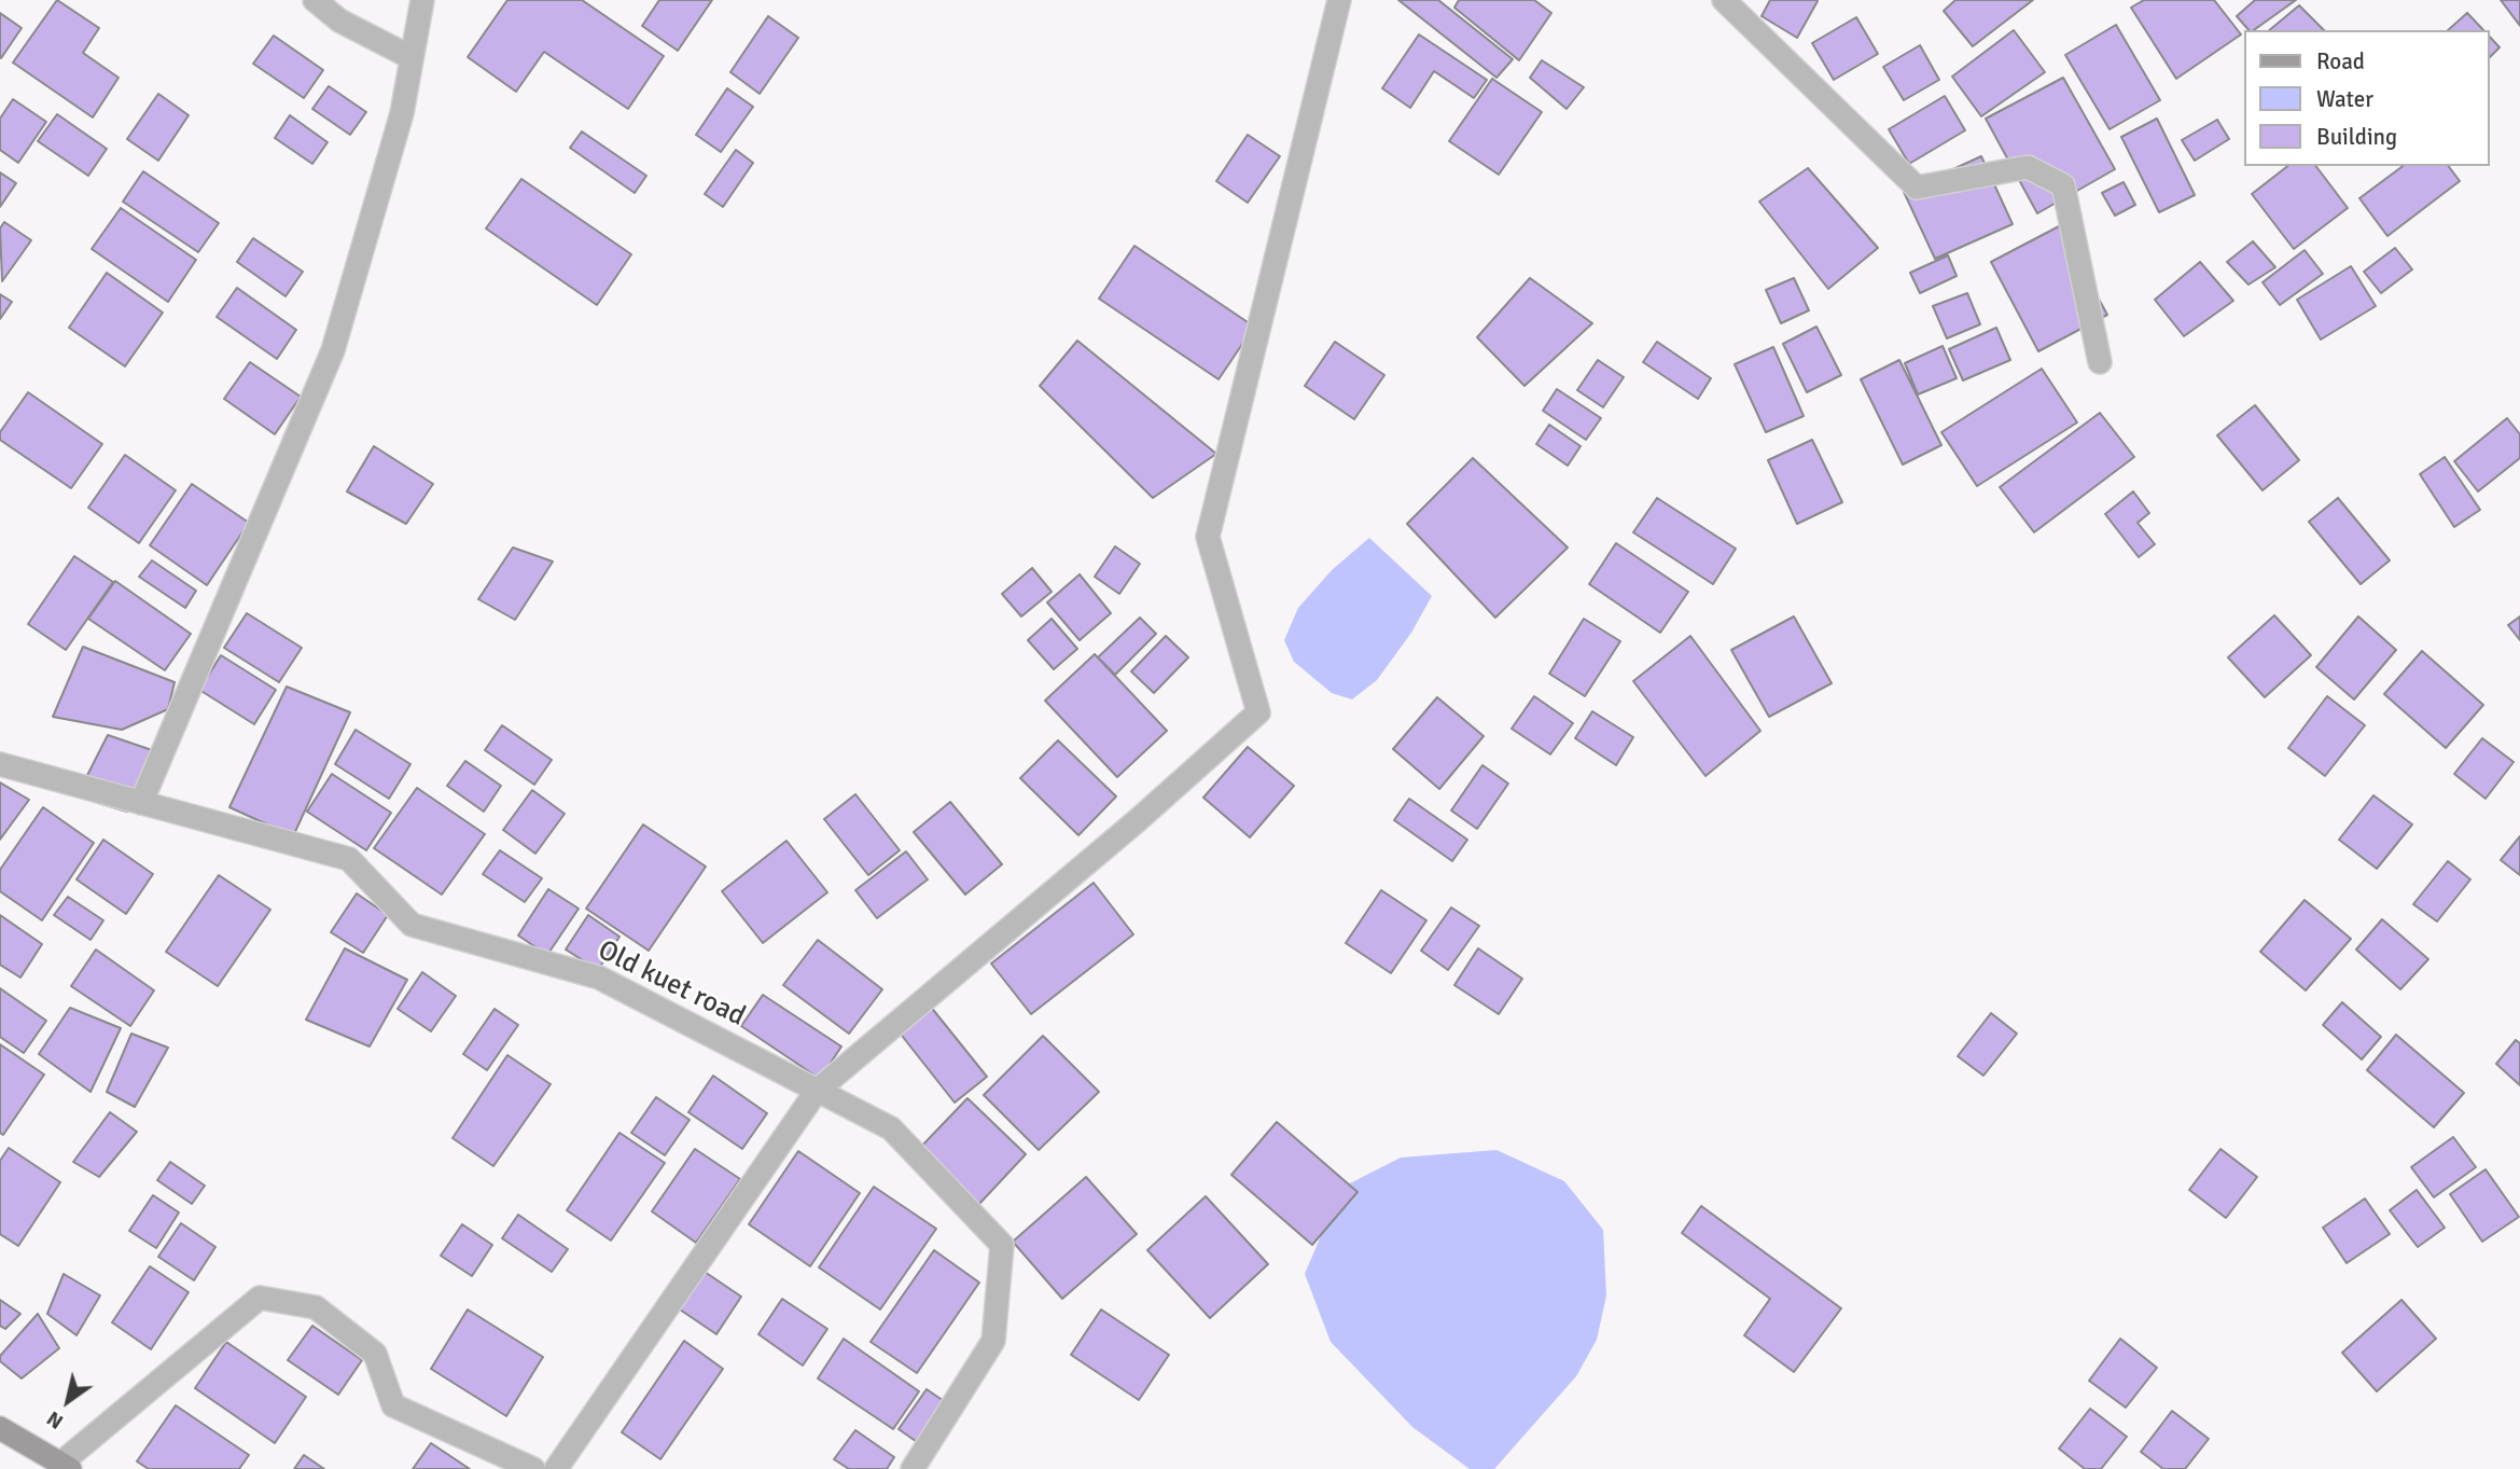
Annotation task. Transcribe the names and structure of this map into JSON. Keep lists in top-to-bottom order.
{
  "streets": {
    "street": ["Old kuet road"]
  },
  "legend": ["Road", "Water", "Building"],
  "north": "bottom left"
}
